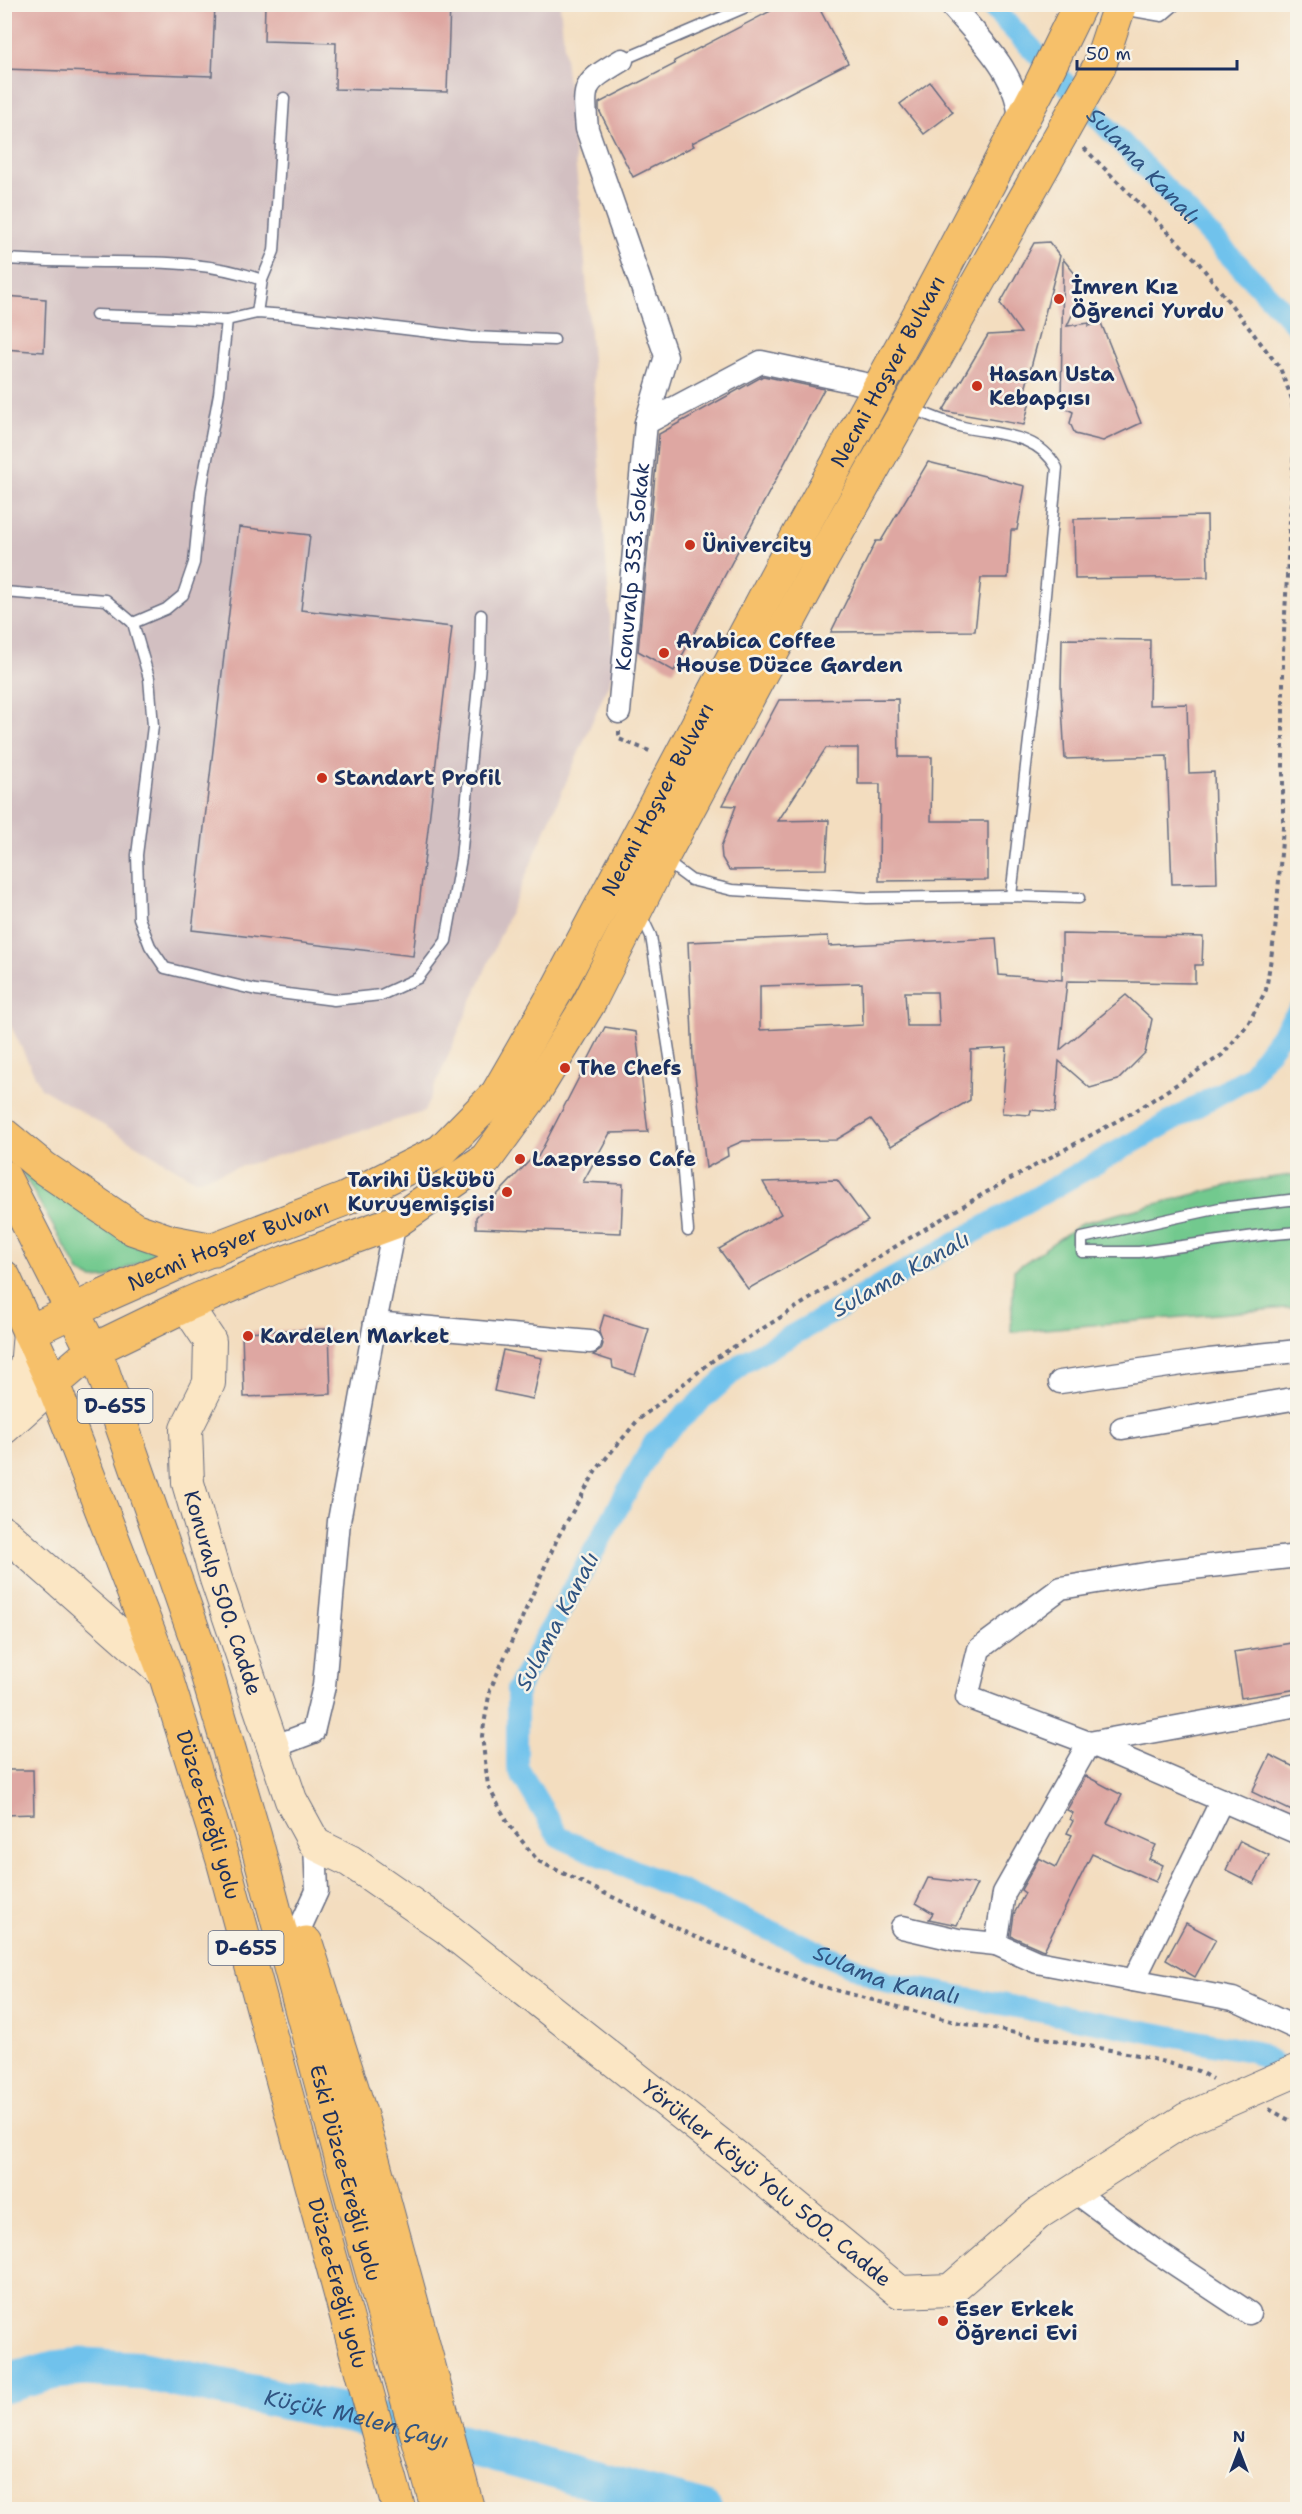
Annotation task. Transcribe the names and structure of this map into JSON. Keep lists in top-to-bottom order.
{
  "streets": {
    "main road": [
      "Necmi Hoşver Bulvarı",
      "D-655",
      "Düzce-Ereğli yolu",
      "Eski Düzce-Ereğli yolu"
    ],
    "street": ["Konuralp 353. Sokak", "Konuralp 500. Cadde", "Yörükler Köyü Yolu 500. Cadde"]
  },
  "crossings": [
    ["Necmi Hoşver Bulvarı", "Konuralp 500. Cadde"],
    ["Necmi Hoşver Bulvarı", "Düzce-Ereğli yolu"],
    ["Konuralp 500. Cadde", "Yörükler Köyü Yolu 500. Cadde"],
    ["Düzce-Ereğli yolu", "Eski Düzce-Ereğli yolu"]
  ],
  "water": ["Sulama Kanalı", "Küçük Melen Çayı"],
  "places": [
    "İmren Kız Öğrenci Yurdu",
    "Hasan Usta Kebapçısı",
    "Ünivercity",
    "Arabica Coffee House Düzce Garden",
    "Standart Profil",
    "The Chefs",
    "Lazpresso Cafe",
    "Tarihi Üskübü Kuruyemişçisi",
    "Kardelen Market",
    "Eser Erkek Öğrenci Evi"
  ],
  "scale_bar": "50 m",
  "north": "top"
}
